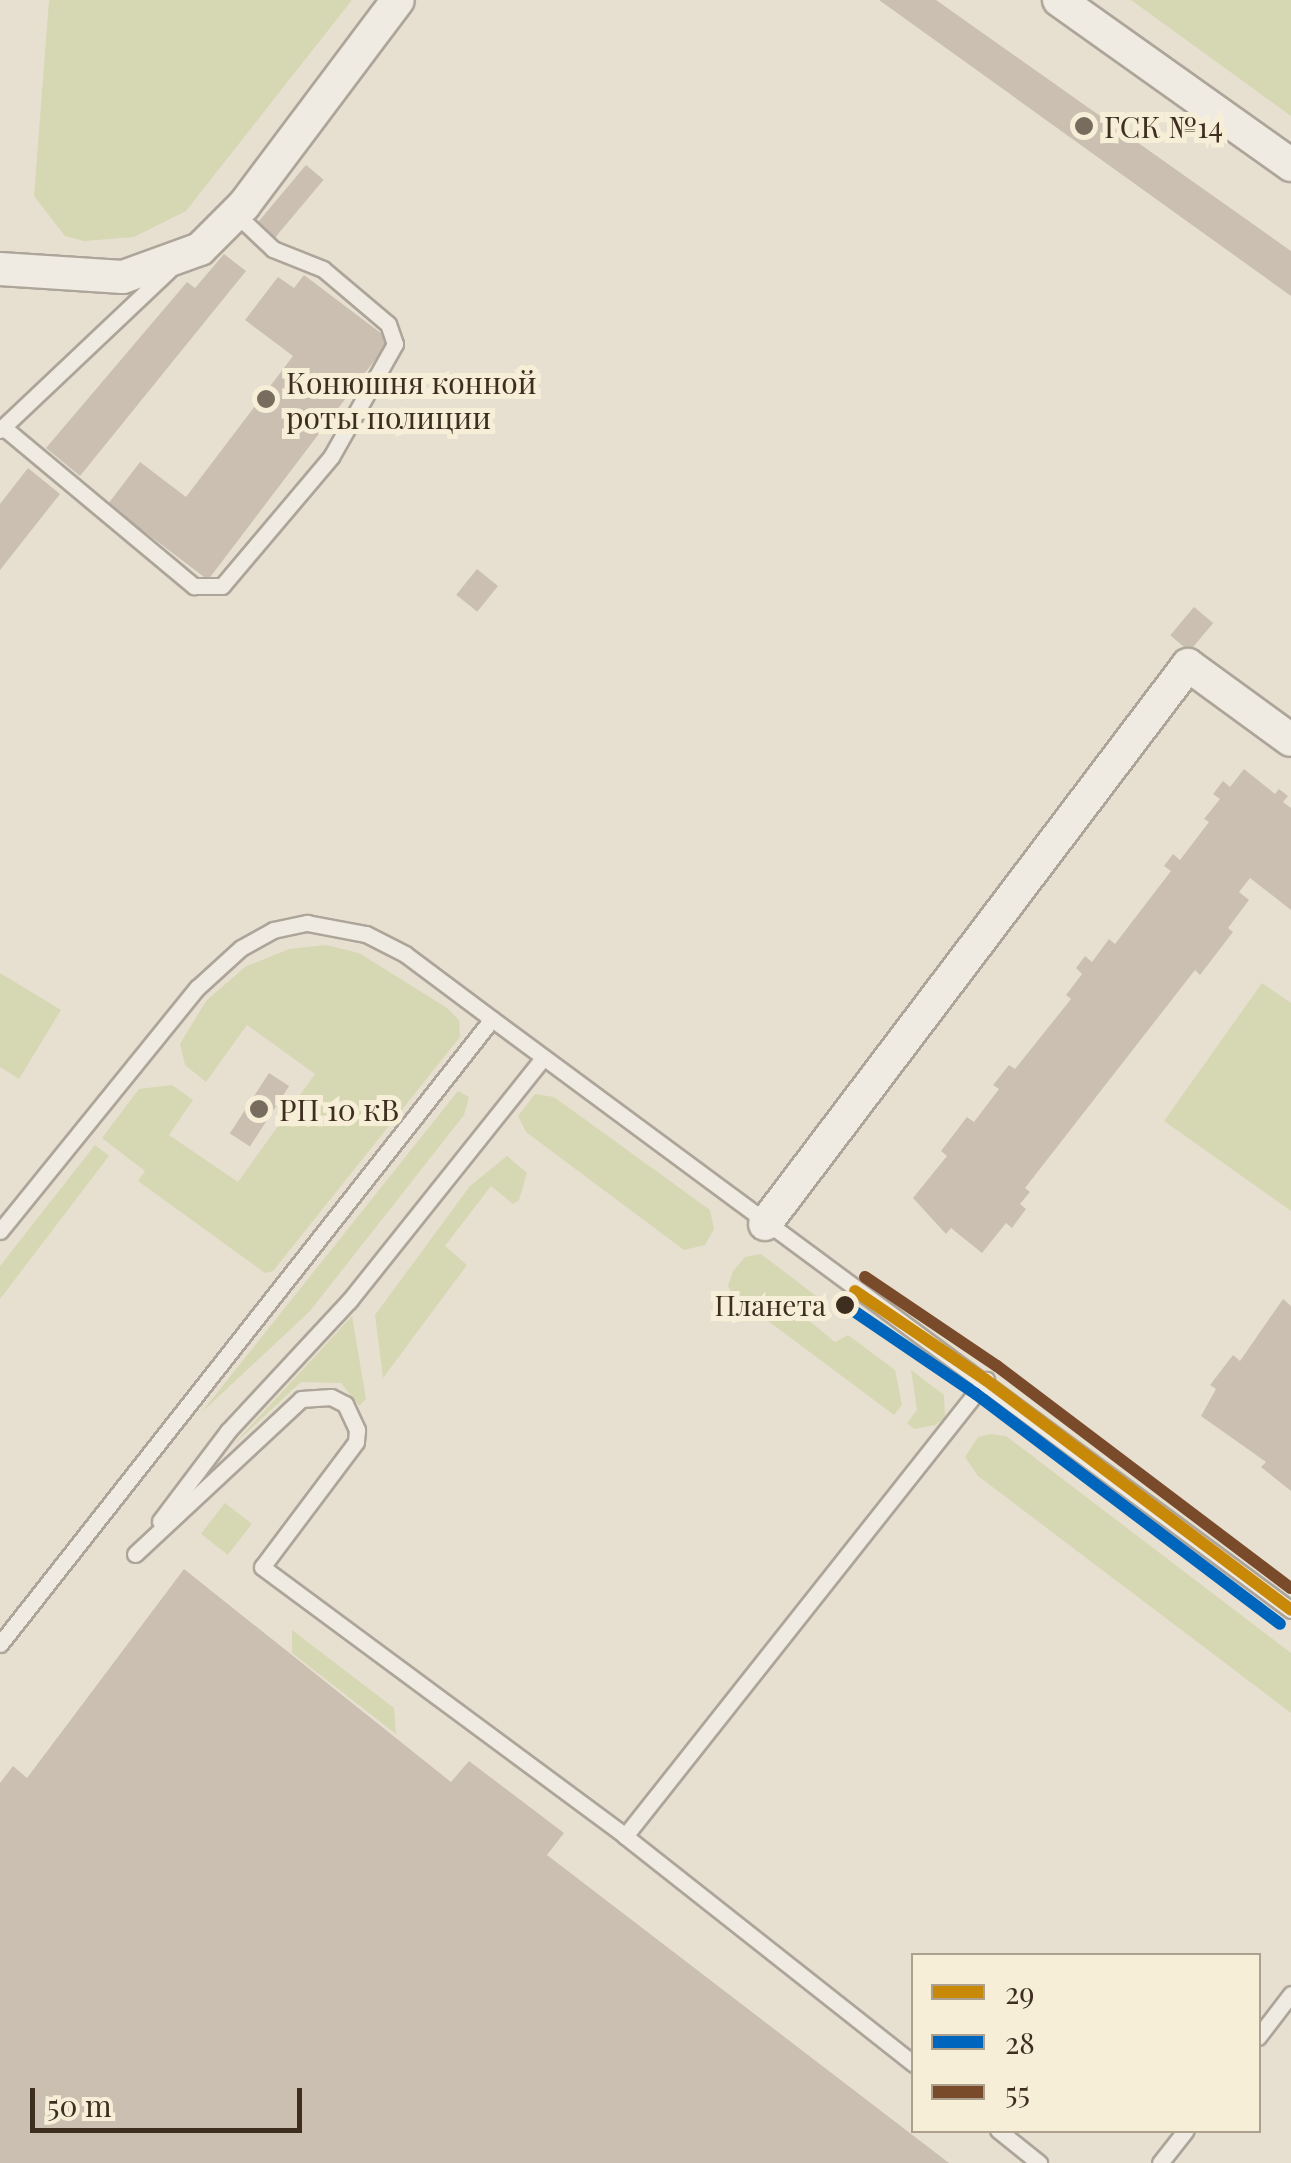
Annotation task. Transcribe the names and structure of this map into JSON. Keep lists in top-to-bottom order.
{
  "places": [
    "ГСК №14",
    "Конюшня конной роты полиции",
    "РП 10 кВ",
    "Планета"
  ],
  "lines": ["transit line 55", "transit line 29", "transit line 28"],
  "legend": ["29", "28", "55"],
  "scale_bar": "50 m"
}
